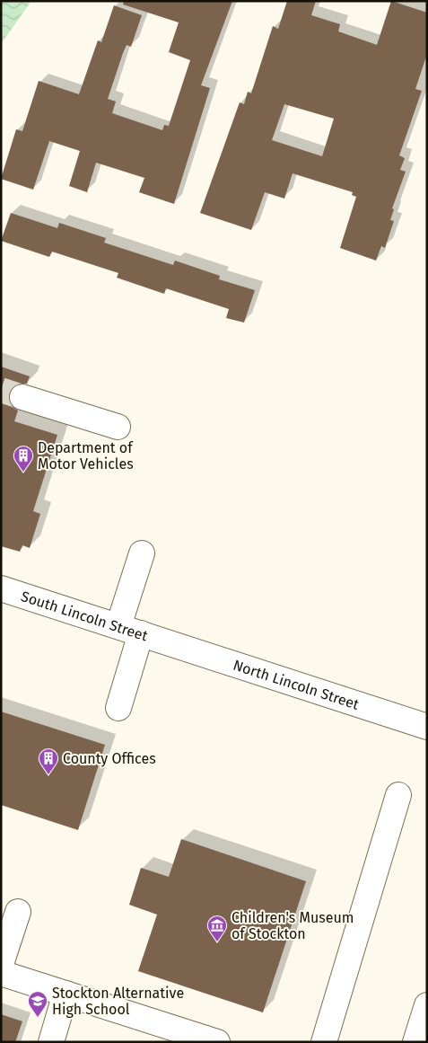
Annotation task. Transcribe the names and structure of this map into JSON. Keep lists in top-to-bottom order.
{
  "streets": {
    "street": ["South Lincoln Street", "North Lincoln Street"]
  },
  "crossings": [
    ["South Lincoln Street", "North Lincoln Street"]
  ],
  "places": {
    "building": ["Department of Motor Vehicles", "County Offices"],
    "museum": ["Children's Museum of Stockton"],
    "school or university": ["Stockton Alternative High School"]
  }
}
